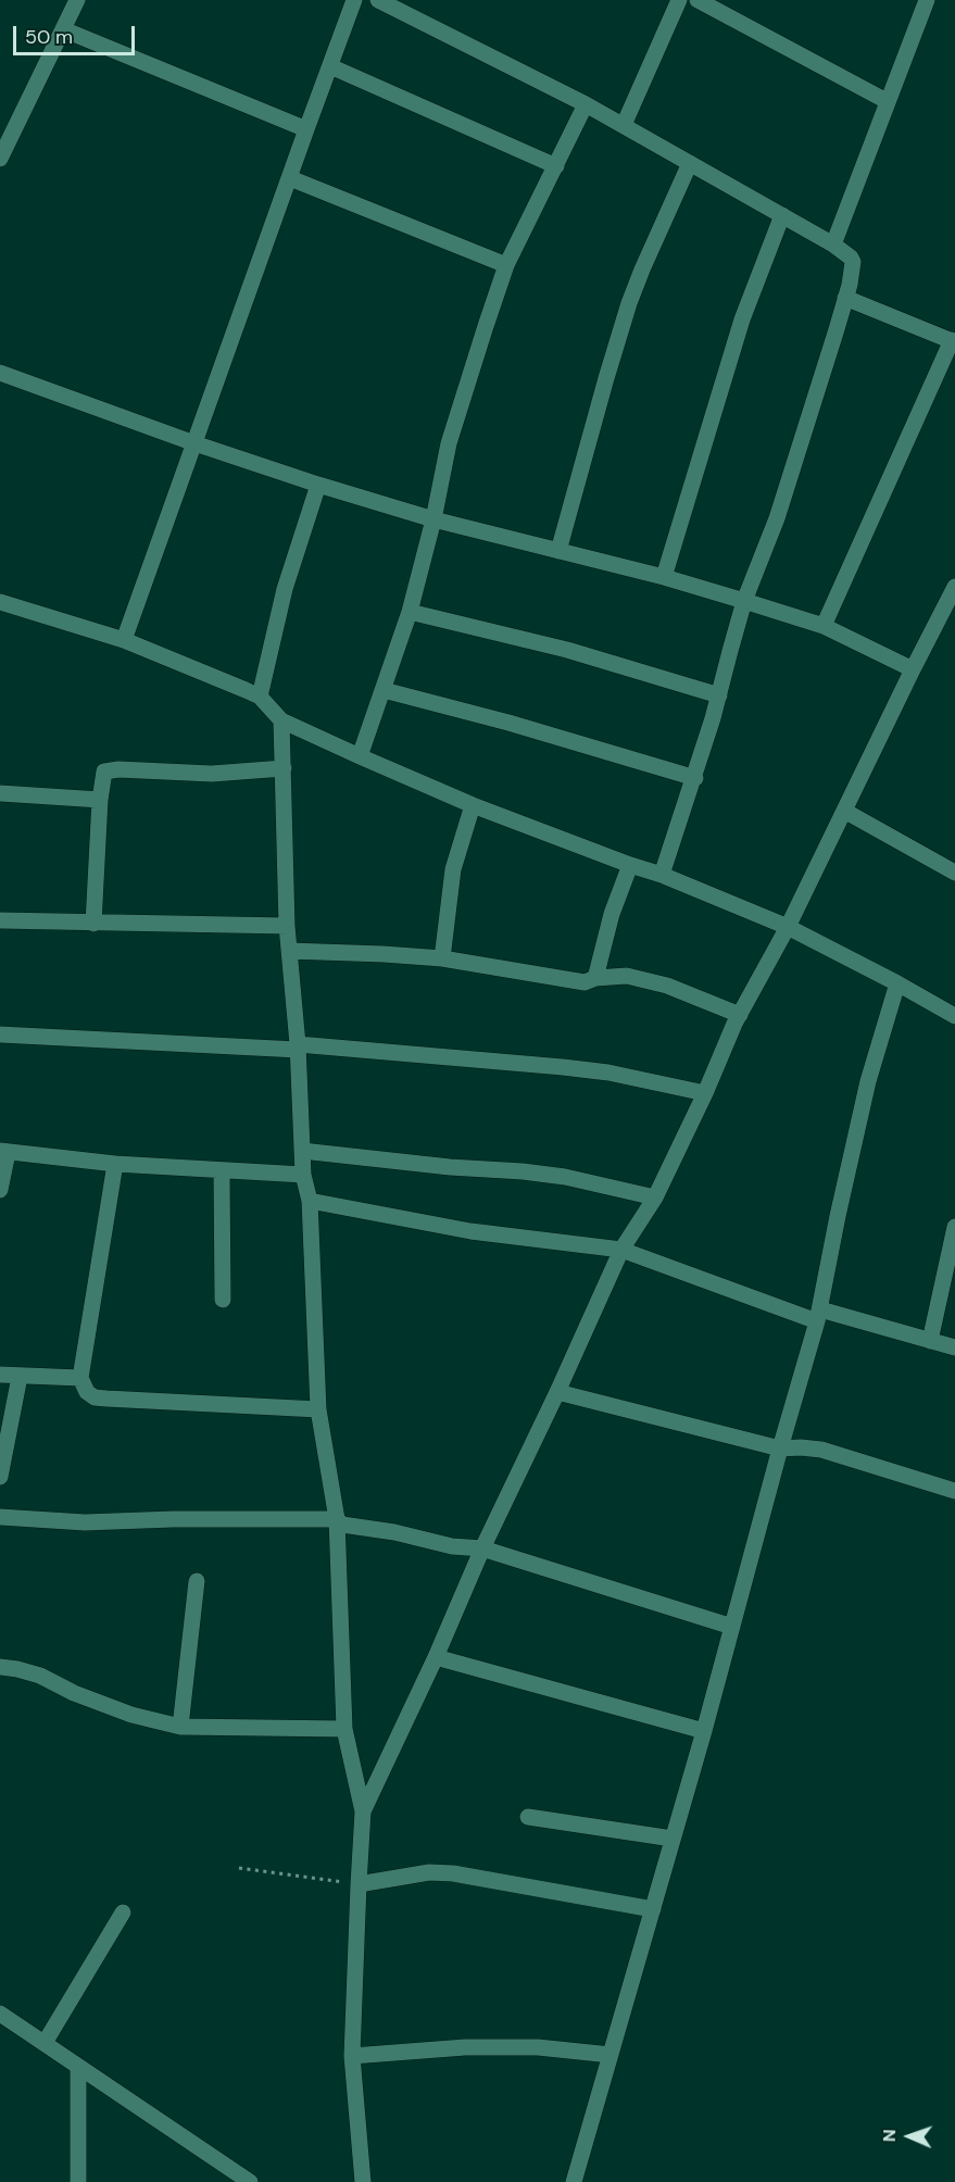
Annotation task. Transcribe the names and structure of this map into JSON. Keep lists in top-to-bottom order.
{
  "scale_bar": "50 m",
  "north": "left"
}
